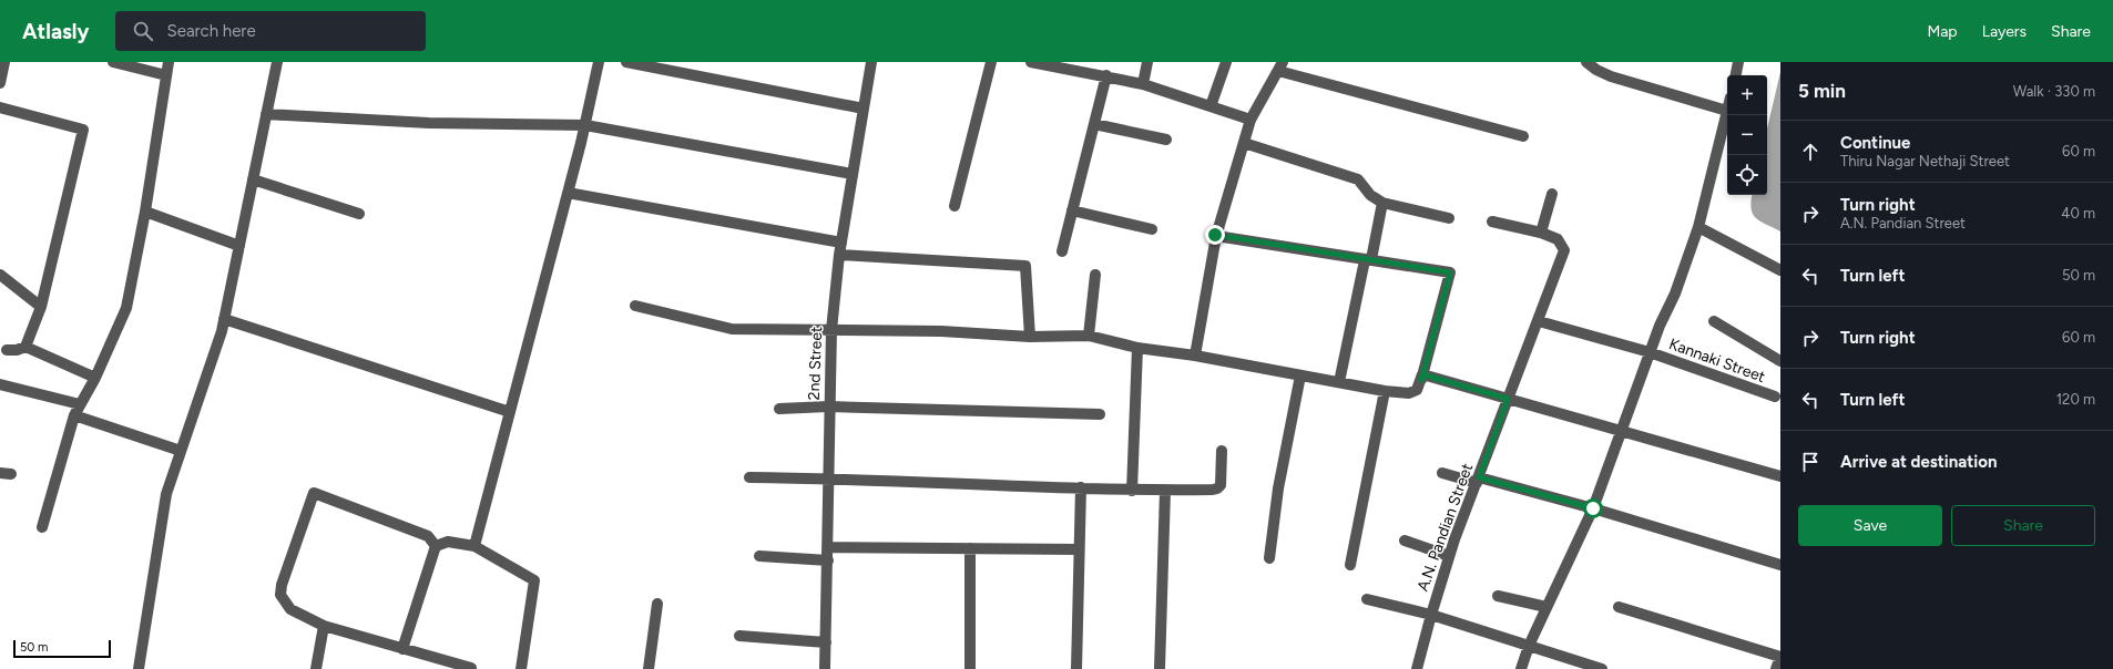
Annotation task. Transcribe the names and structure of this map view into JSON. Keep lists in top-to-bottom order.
{
  "streets": {
    "street": ["Kannaki Street", "2nd Street", "A.N. Pandian Street"]
  },
  "crossings": [
    ["Kannaki Street", "A.N. Pandian Street"]
  ],
  "scale_bar": "50 m",
  "page": {
    "header": "Atlasly",
    "search": "Search here",
    "nav": ["Map", "Layers", "Share"],
    "heading": ["5 min", "Walk · 330 m"],
    "map_buttons": ["+", "−"],
    "list": [
      ["Continue", "Thiru Nagar Nethaji Street", "60 m"],
      ["Turn right", "A.N. Pandian Street", "40 m"],
      ["Turn left", "50 m"],
      ["Turn right", "60 m"],
      ["Turn left", "120 m"],
      "Arrive at destination"
    ],
    "buttons": ["Save", "Share"],
    "scale": "50 m"
  }
}
